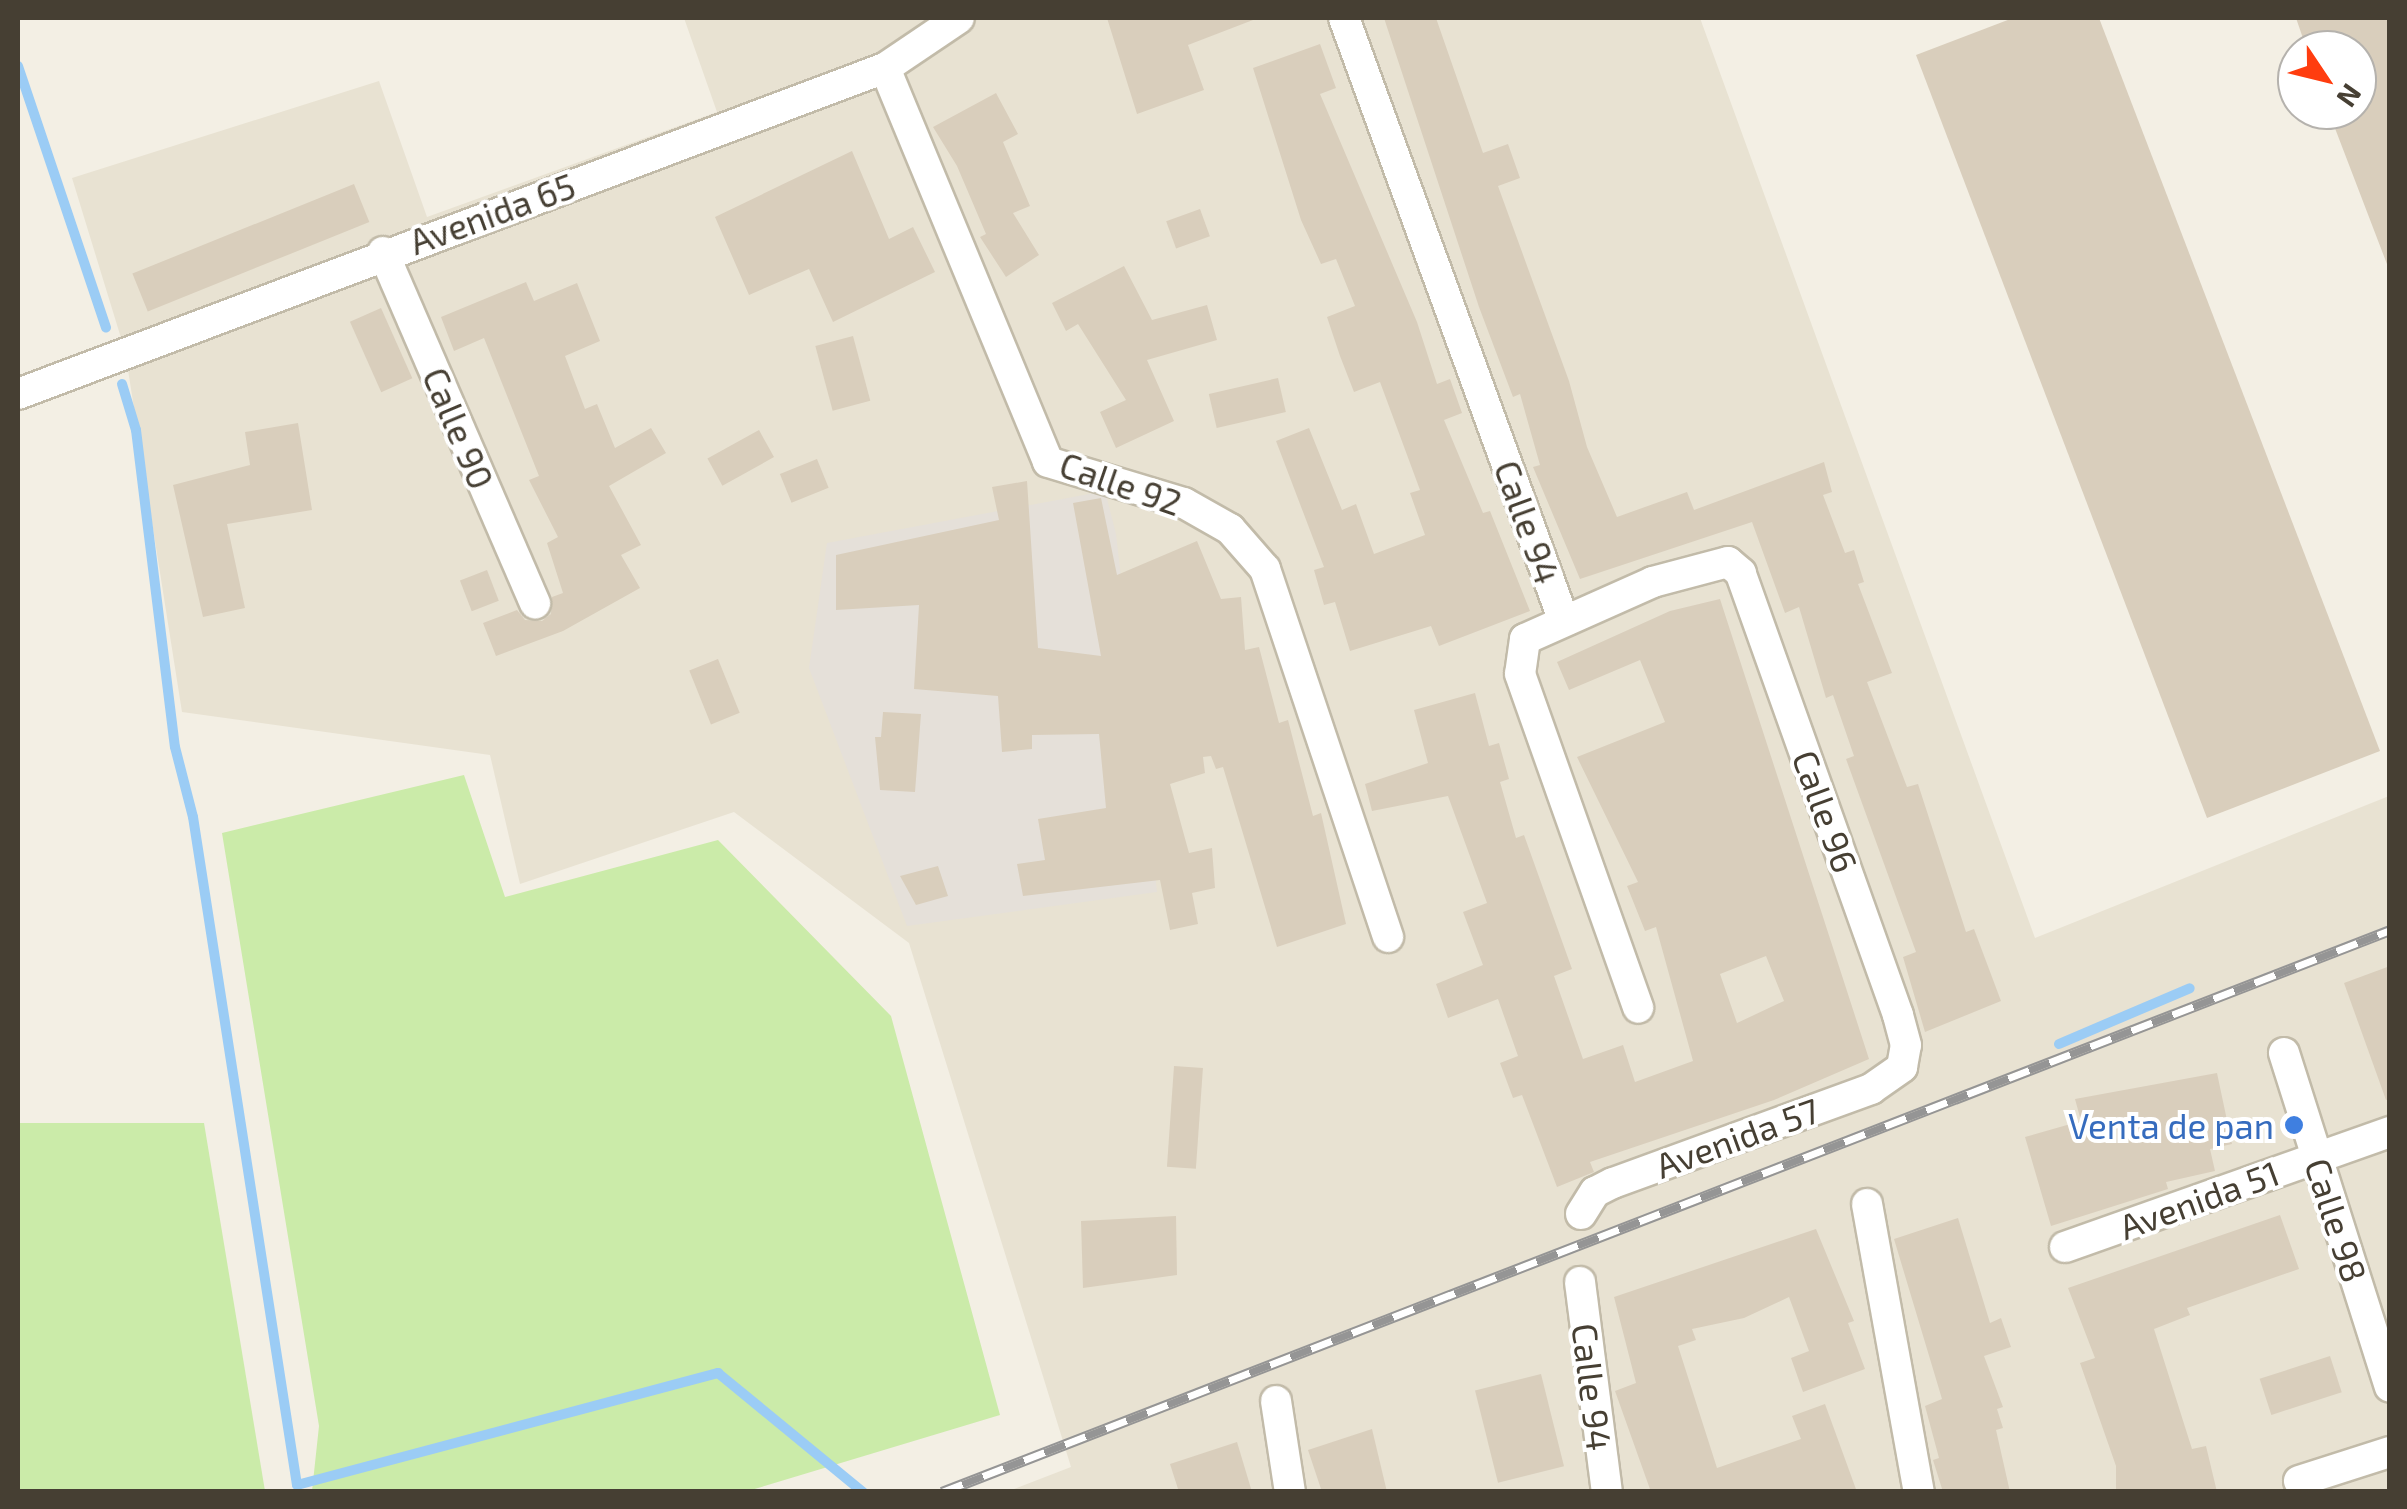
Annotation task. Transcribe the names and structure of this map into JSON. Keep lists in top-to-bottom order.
{
  "streets": {
    "street": [
      "Avenida 65",
      "Calle 90",
      "Calle 92",
      "Calle 94",
      "Calle 96",
      "Avenida 57",
      "Avenida 51",
      "Calle 98"
    ]
  },
  "crossings": [
    ["Avenida 65", "Calle 90"],
    ["Avenida 65", "Calle 92"],
    ["Calle 94", "Calle 96"],
    ["Calle 96", "Avenida 57"],
    ["Avenida 51", "Calle 98"]
  ],
  "places": ["Venta de pan"],
  "north": "bottom right"
}
